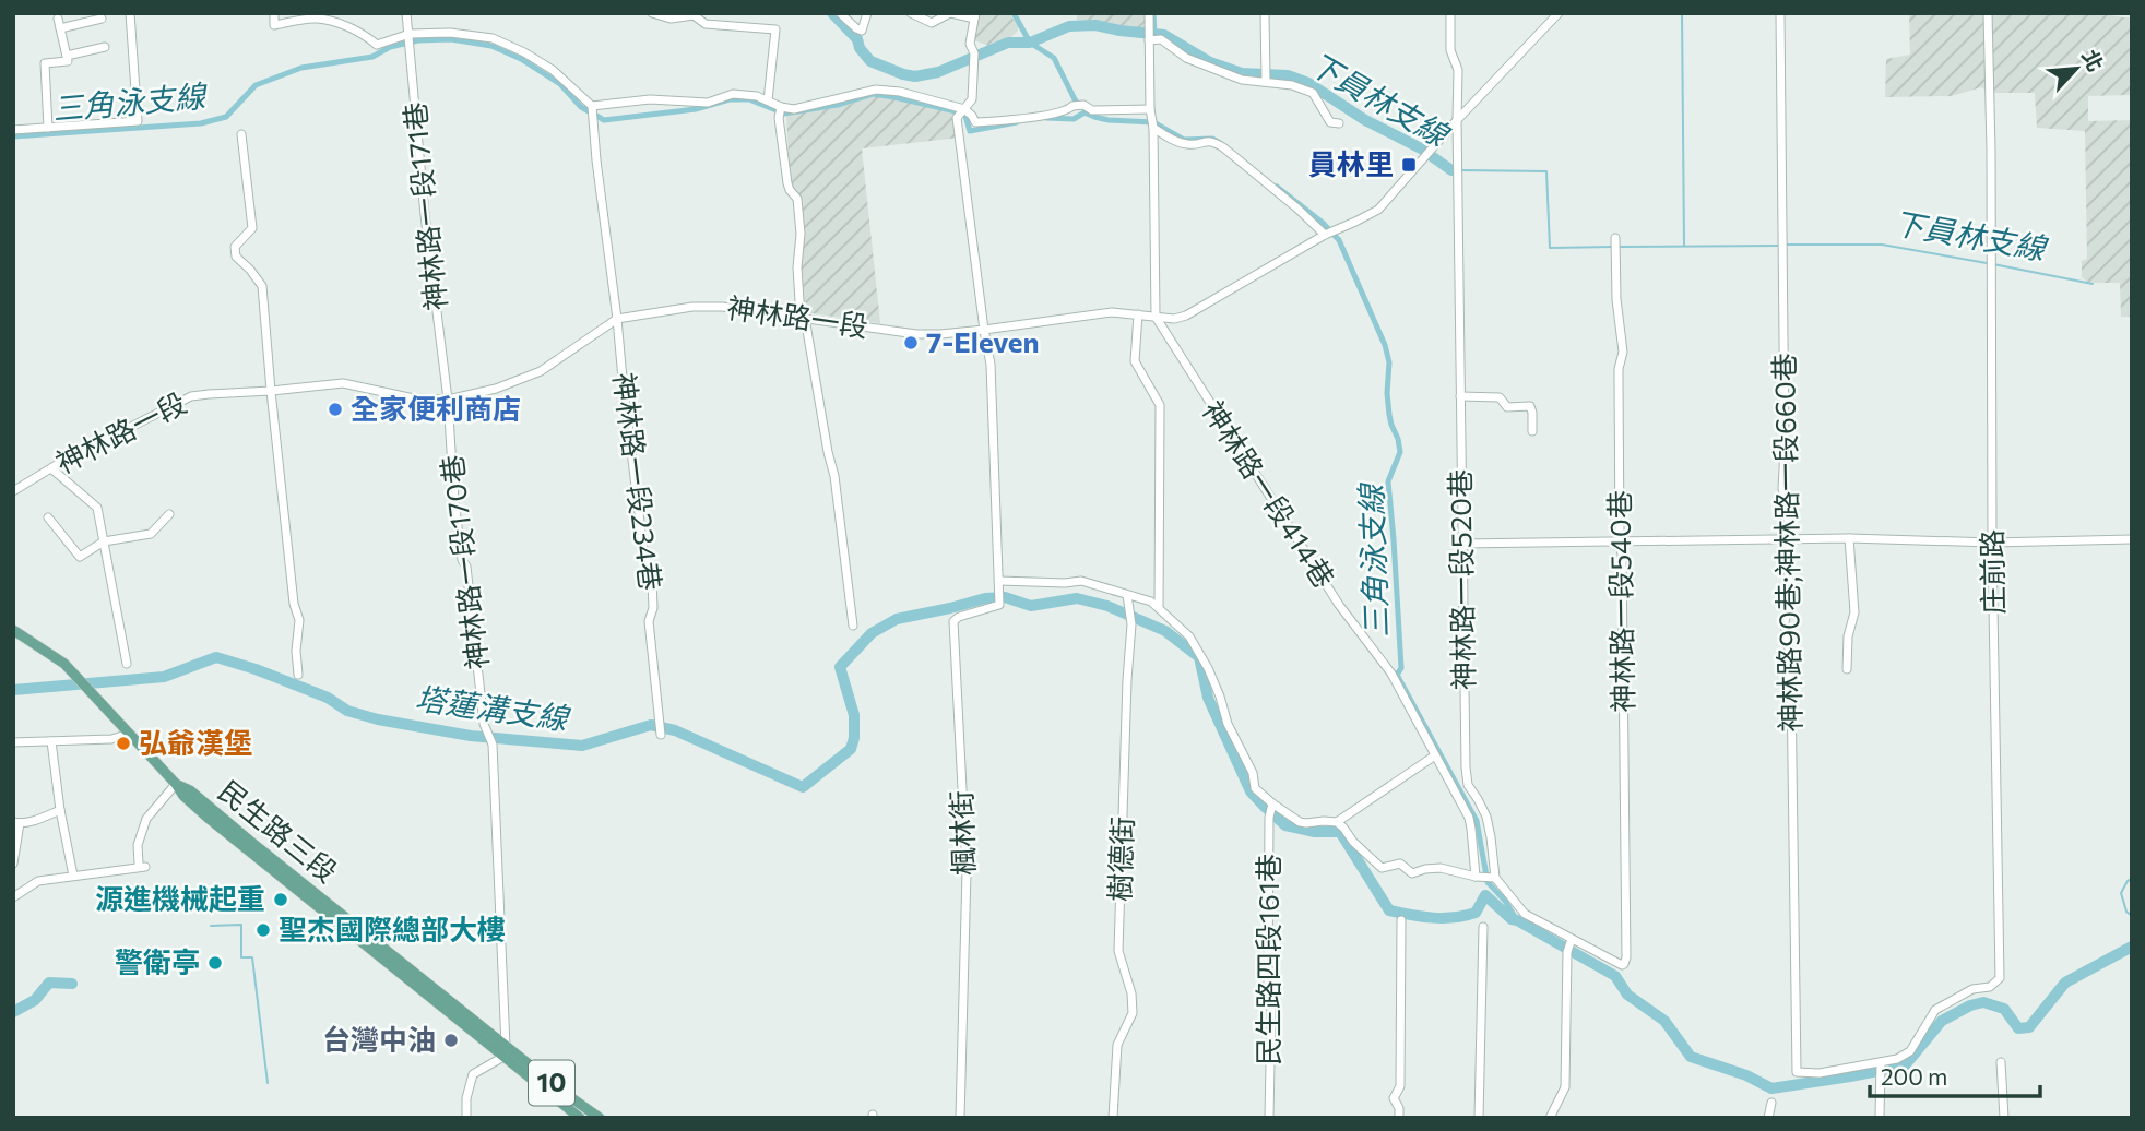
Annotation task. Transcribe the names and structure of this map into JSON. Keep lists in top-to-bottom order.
{
  "streets": {
    "main road": ["民生路三段", "10"],
    "street": [
      "神林路一段171巷",
      "神林路一段",
      "神林路一段234巷",
      "神林路一段414巷",
      "神林路90巷;神林路一段660巷",
      "神林路一段170巷",
      "庄前路",
      "神林路一段520巷",
      "神林路一段540巷",
      "楓林街",
      "樹德街",
      "民生路四段161巷"
    ]
  },
  "crossings": [
    ["神林路一段171巷", "神林路一段"],
    ["神林路一段171巷", "神林路一段170巷"],
    ["神林路一段", "神林路一段234巷"],
    ["神林路一段", "神林路一段414巷"],
    ["神林路一段", "神林路一段170巷"],
    ["神林路一段", "神林路一段520巷"],
    ["神林路90巷;神林路一段660巷", "庄前路"],
    ["神林路一段170巷", "民生路三段"]
  ],
  "water": ["下員林支線", "三角泳支線", "塔蓮溝支線"],
  "places": {
    "transit": ["員林里"],
    "other": [
      "7-Eleven",
      "全家便利商店",
      "弘爺漢堡",
      "源進機械起重",
      "聖杰國際總部大樓",
      "警衛亭",
      "台灣中油"
    ]
  },
  "scale_bar": "200 m",
  "north": "top right"
}
